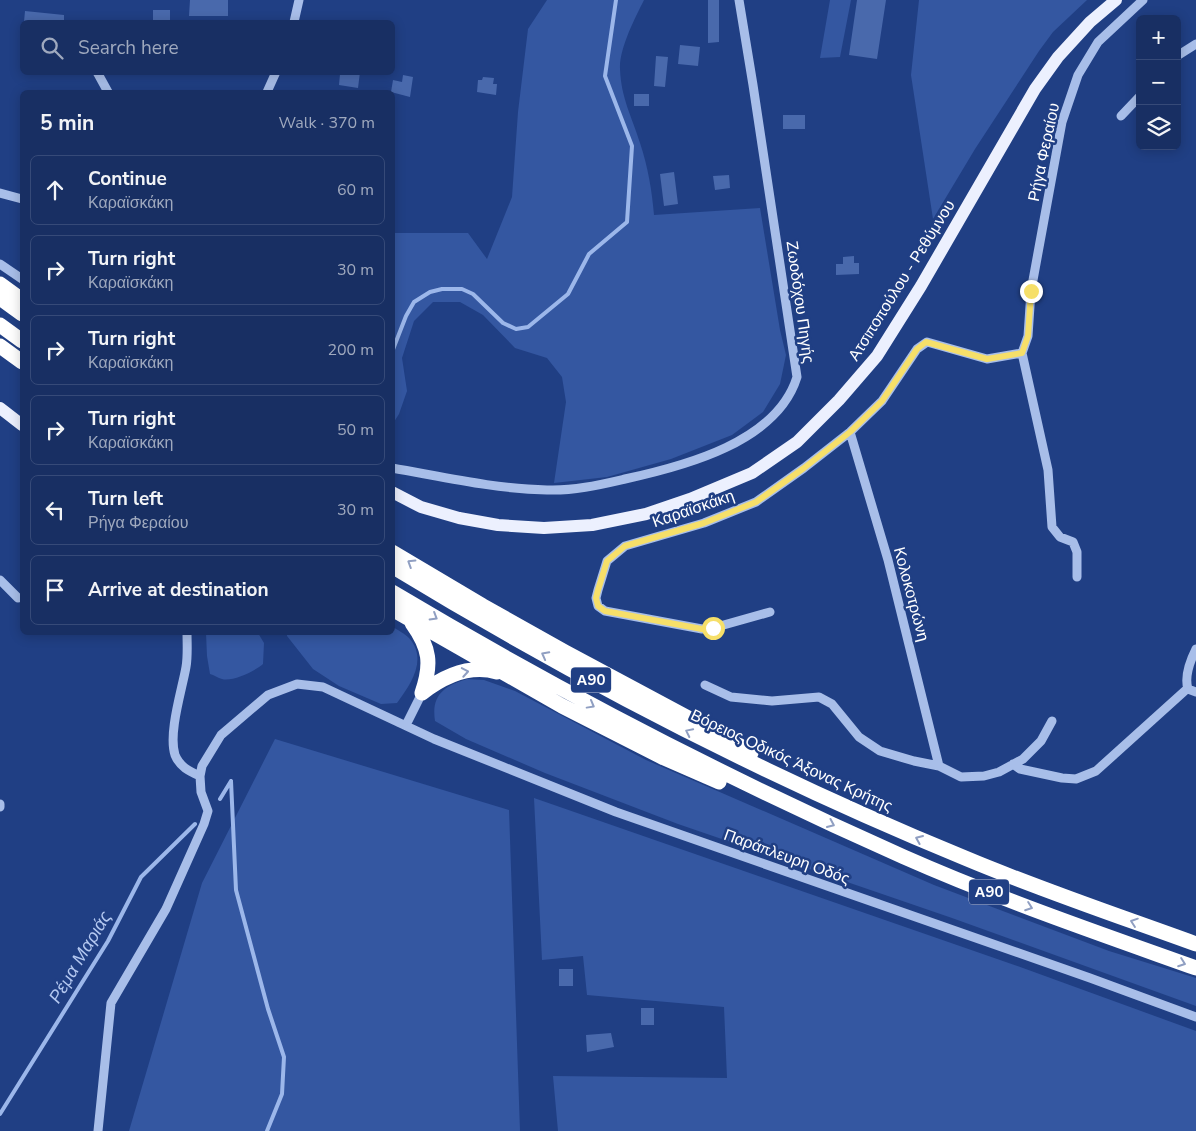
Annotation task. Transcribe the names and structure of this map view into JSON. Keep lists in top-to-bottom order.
{
  "streets": {
    "highway": ["Α90", "Βόρειος Οδικός Άξονας Κρήτης"],
    "main road": ["Ατσιποπούλου - Ρεθύμνου"],
    "street": [
      "Ρήγα Φεραίου",
      "Ζωοδόχου Πηγής",
      "Καραϊσκάκη",
      "Κολοκοτρώνη",
      "Παράπλευρη Οδός"
    ]
  },
  "crossings": [
    ["Ρήγα Φεραίου", "Καραϊσκάκη"],
    ["Καραϊσκάκη", "Κολοκοτρώνη"]
  ],
  "water": ["Ρέμα Μαριάς"],
  "page": {
    "map_buttons": ["+", "−"],
    "search": "Search here",
    "heading": ["5 min", "Walk · 370 m"],
    "list": [
      ["Continue", "Καραϊσκάκη", "60 m"],
      ["Turn right", "Καραϊσκάκη", "30 m"],
      ["Turn right", "Καραϊσκάκη", "200 m"],
      ["Turn right", "Καραϊσκάκη", "50 m"],
      ["Turn left", "Ρήγα Φεραίου", "30 m"],
      "Arrive at destination"
    ]
  }
}
